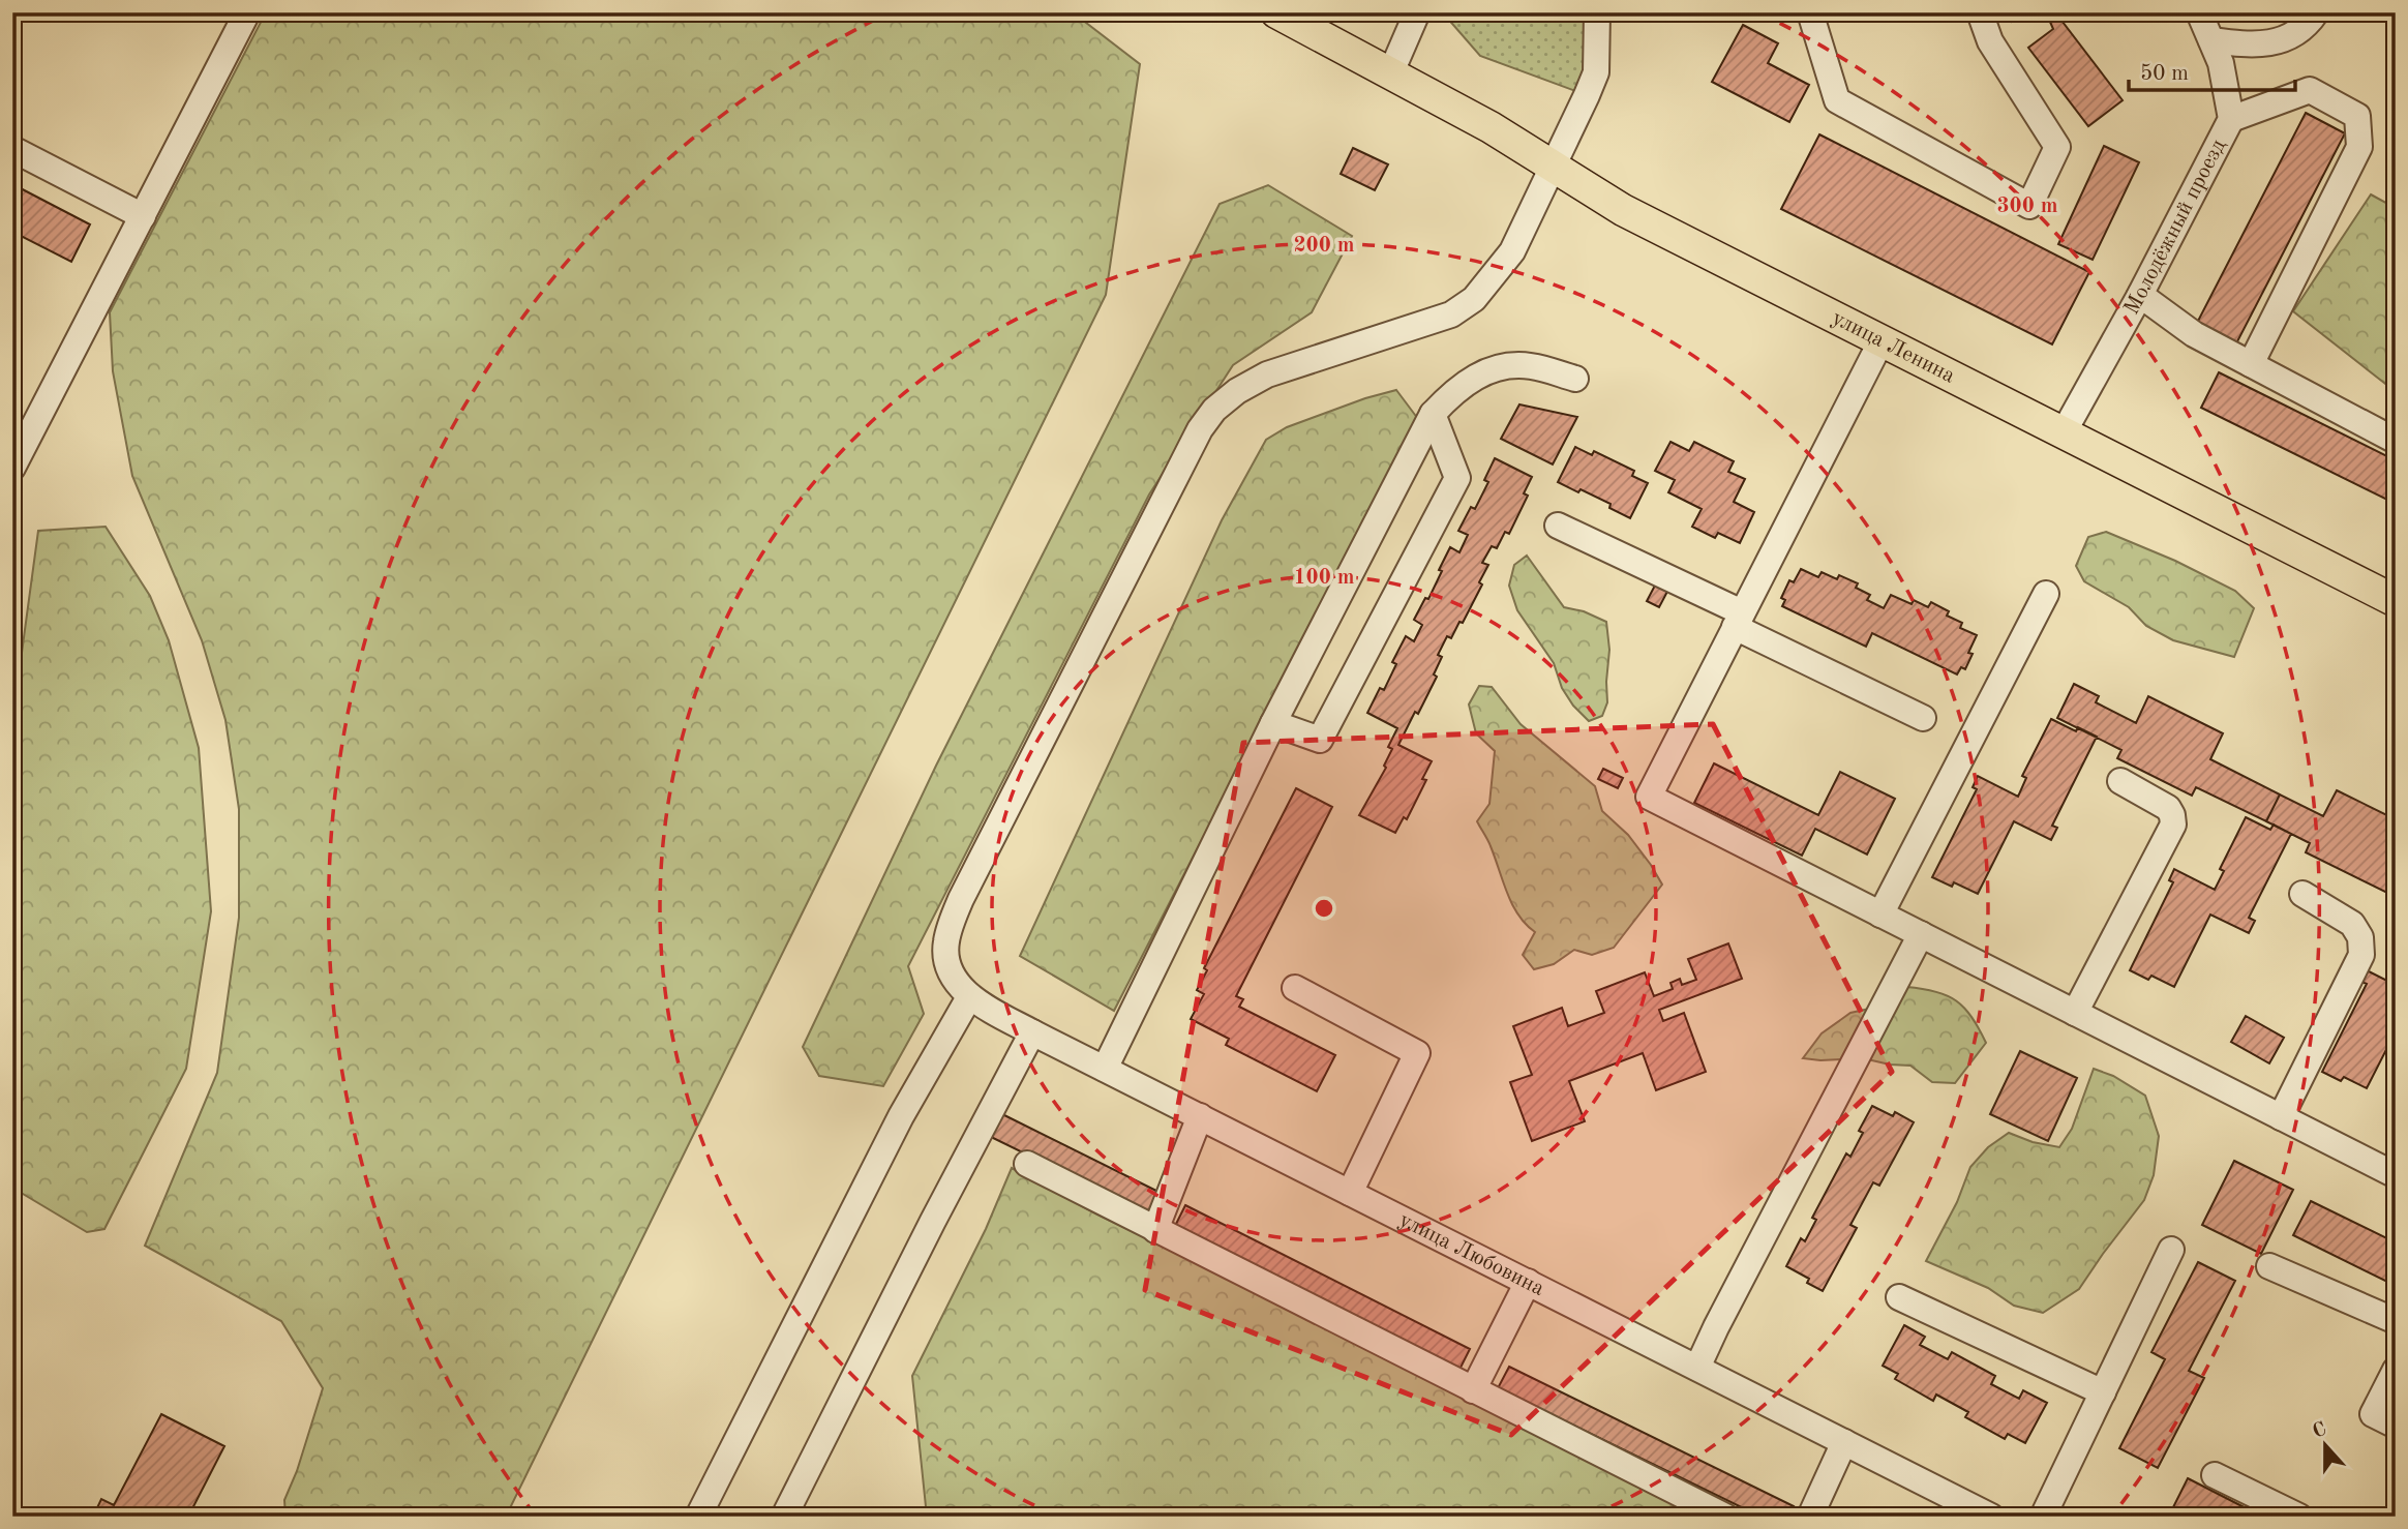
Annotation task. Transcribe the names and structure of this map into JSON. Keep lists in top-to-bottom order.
{
  "streets": {
    "main road": ["улица Ленина"],
    "street": ["Молодёжный проезд", "улица Любовина"]
  },
  "crossings": [
    ["Молодёжный проезд", "улица Ленина"]
  ],
  "scale_bar": "50 m",
  "north": "top",
  "rings": ["300 m", "200 m", "100 m"]
}
